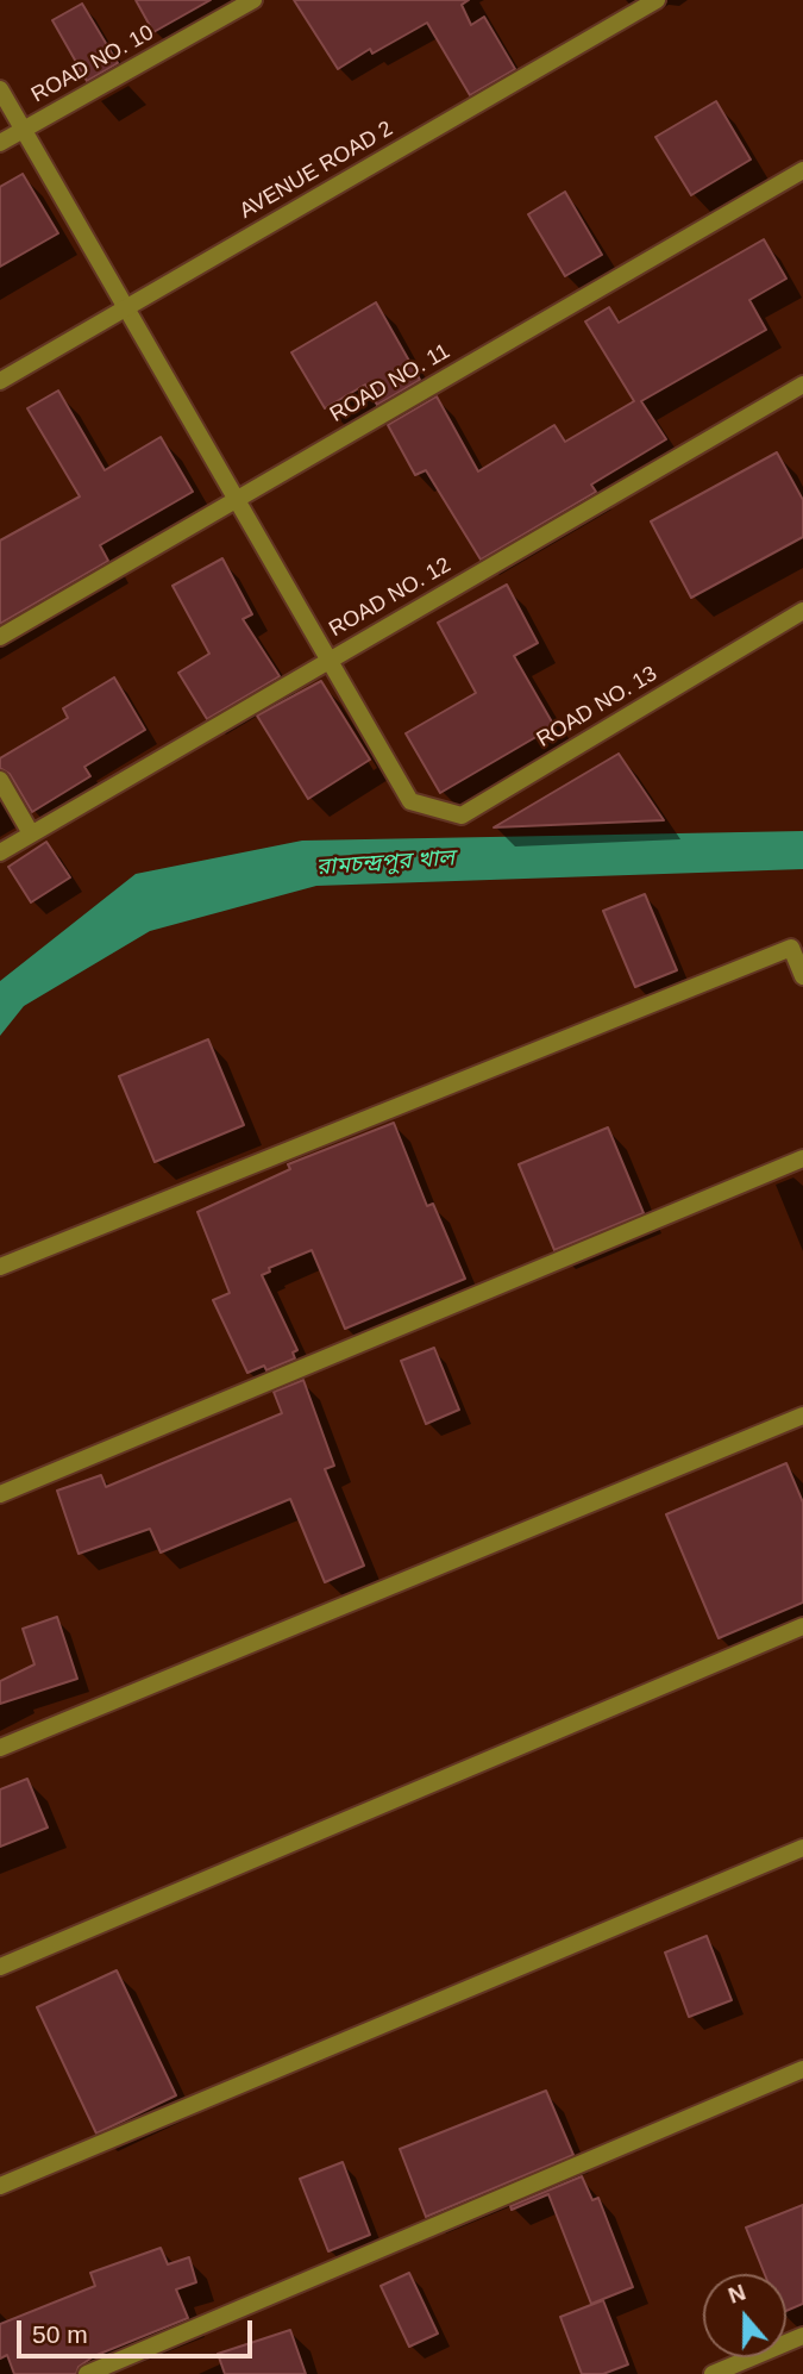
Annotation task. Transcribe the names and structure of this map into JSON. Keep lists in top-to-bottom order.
{
  "streets": {
    "street": [
      "ROAD NO. 10",
      "AVENUE ROAD 2",
      "ROAD NO. 11",
      "ROAD NO. 12",
      "ROAD NO. 13"
    ]
  },
  "crossings": [
    ["ROAD NO. 12", "ROAD NO. 13"]
  ],
  "water": ["রামচন্দ্রপুর খাল"],
  "scale_bar": "50 m",
  "north": "top"
}
